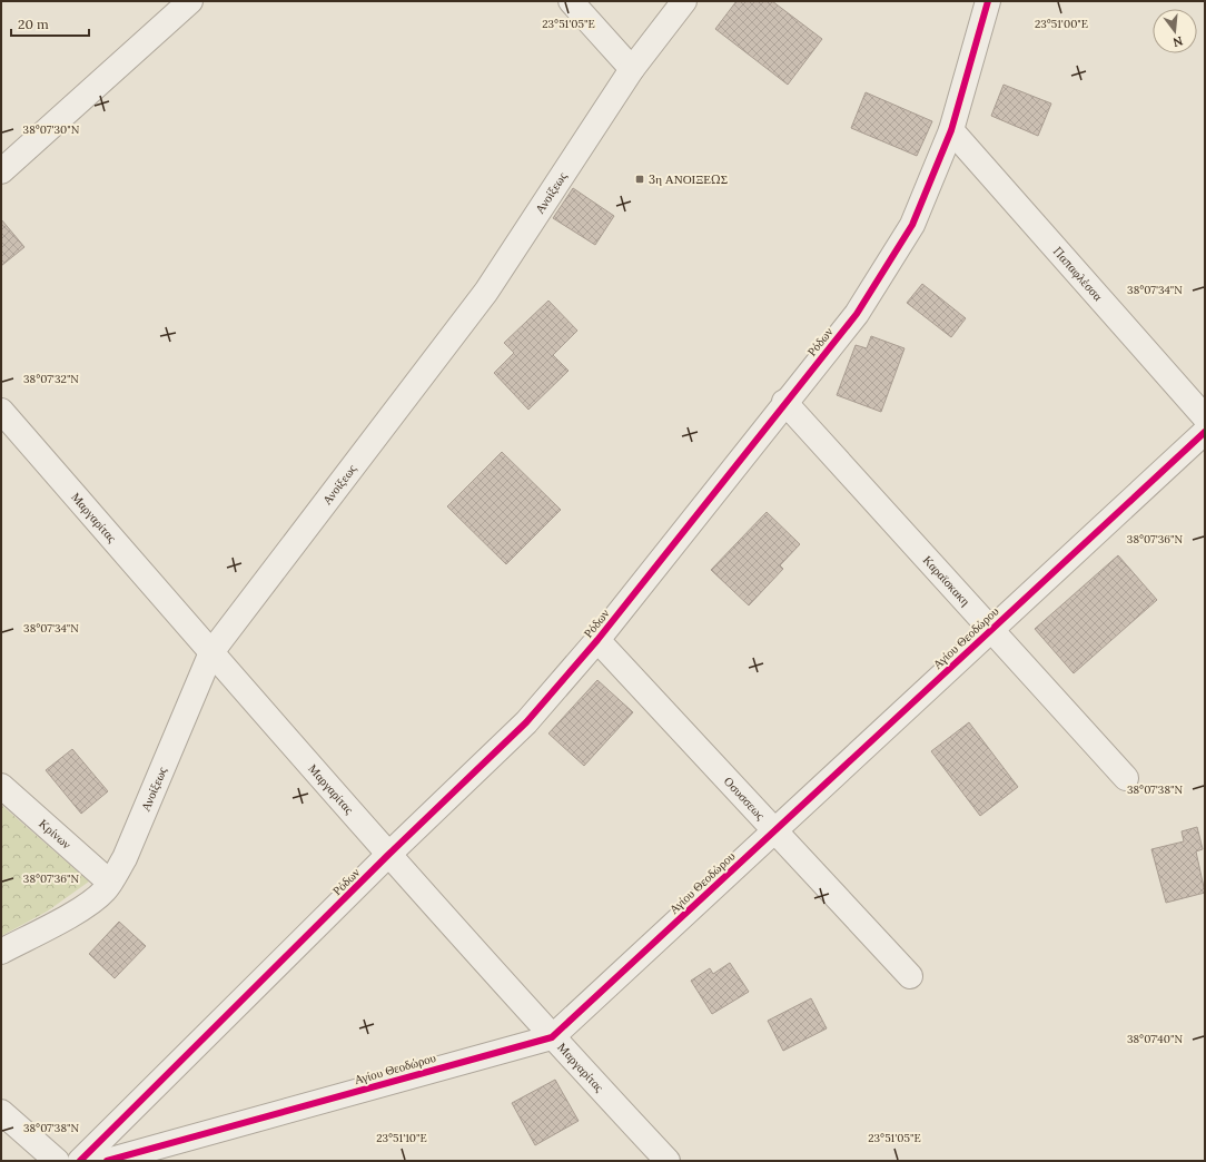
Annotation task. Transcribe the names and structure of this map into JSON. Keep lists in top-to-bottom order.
{
  "streets": {
    "street": [
      "Ανοίξεως",
      "Παπαφλέσσα",
      "Ρόδων",
      "Μαργαρίτας",
      "Καραϊσκακη",
      "Αγίου Θεοδώρου",
      "Οσυσσεως",
      "Κρίνων"
    ]
  },
  "crossings": [
    ["Ανοίξεως", "Μαργαρίτας"],
    ["Ανοίξεως", "Κρίνων"],
    ["Παπαφλέσσα", "Ρόδων"],
    ["Ρόδων", "Μαργαρίτας"],
    ["Ρόδων", "Καραϊσκακη"],
    ["Ρόδων", "Οσυσσεως"],
    ["Μαργαρίτας", "Αγίου Θεοδώρου"],
    ["Καραϊσκακη", "Αγίου Θεοδώρου"],
    ["Αγίου Θεοδώρου", "Οσυσσεως"]
  ],
  "places": {
    "transit": ["3η ΑΝΟΙΞΕΩΣ"]
  },
  "scale_bar": "20 m",
  "north": "bottom",
  "coordinates": [
    "23°51'05\"E",
    "23°51'00\"E",
    "38°07'30\"N",
    "38°07'34\"N",
    "38°07'32\"N",
    "38°07'36\"N",
    "38°07'38\"N",
    "38°07'40\"N",
    "23°51'10\"E"
  ]
}
